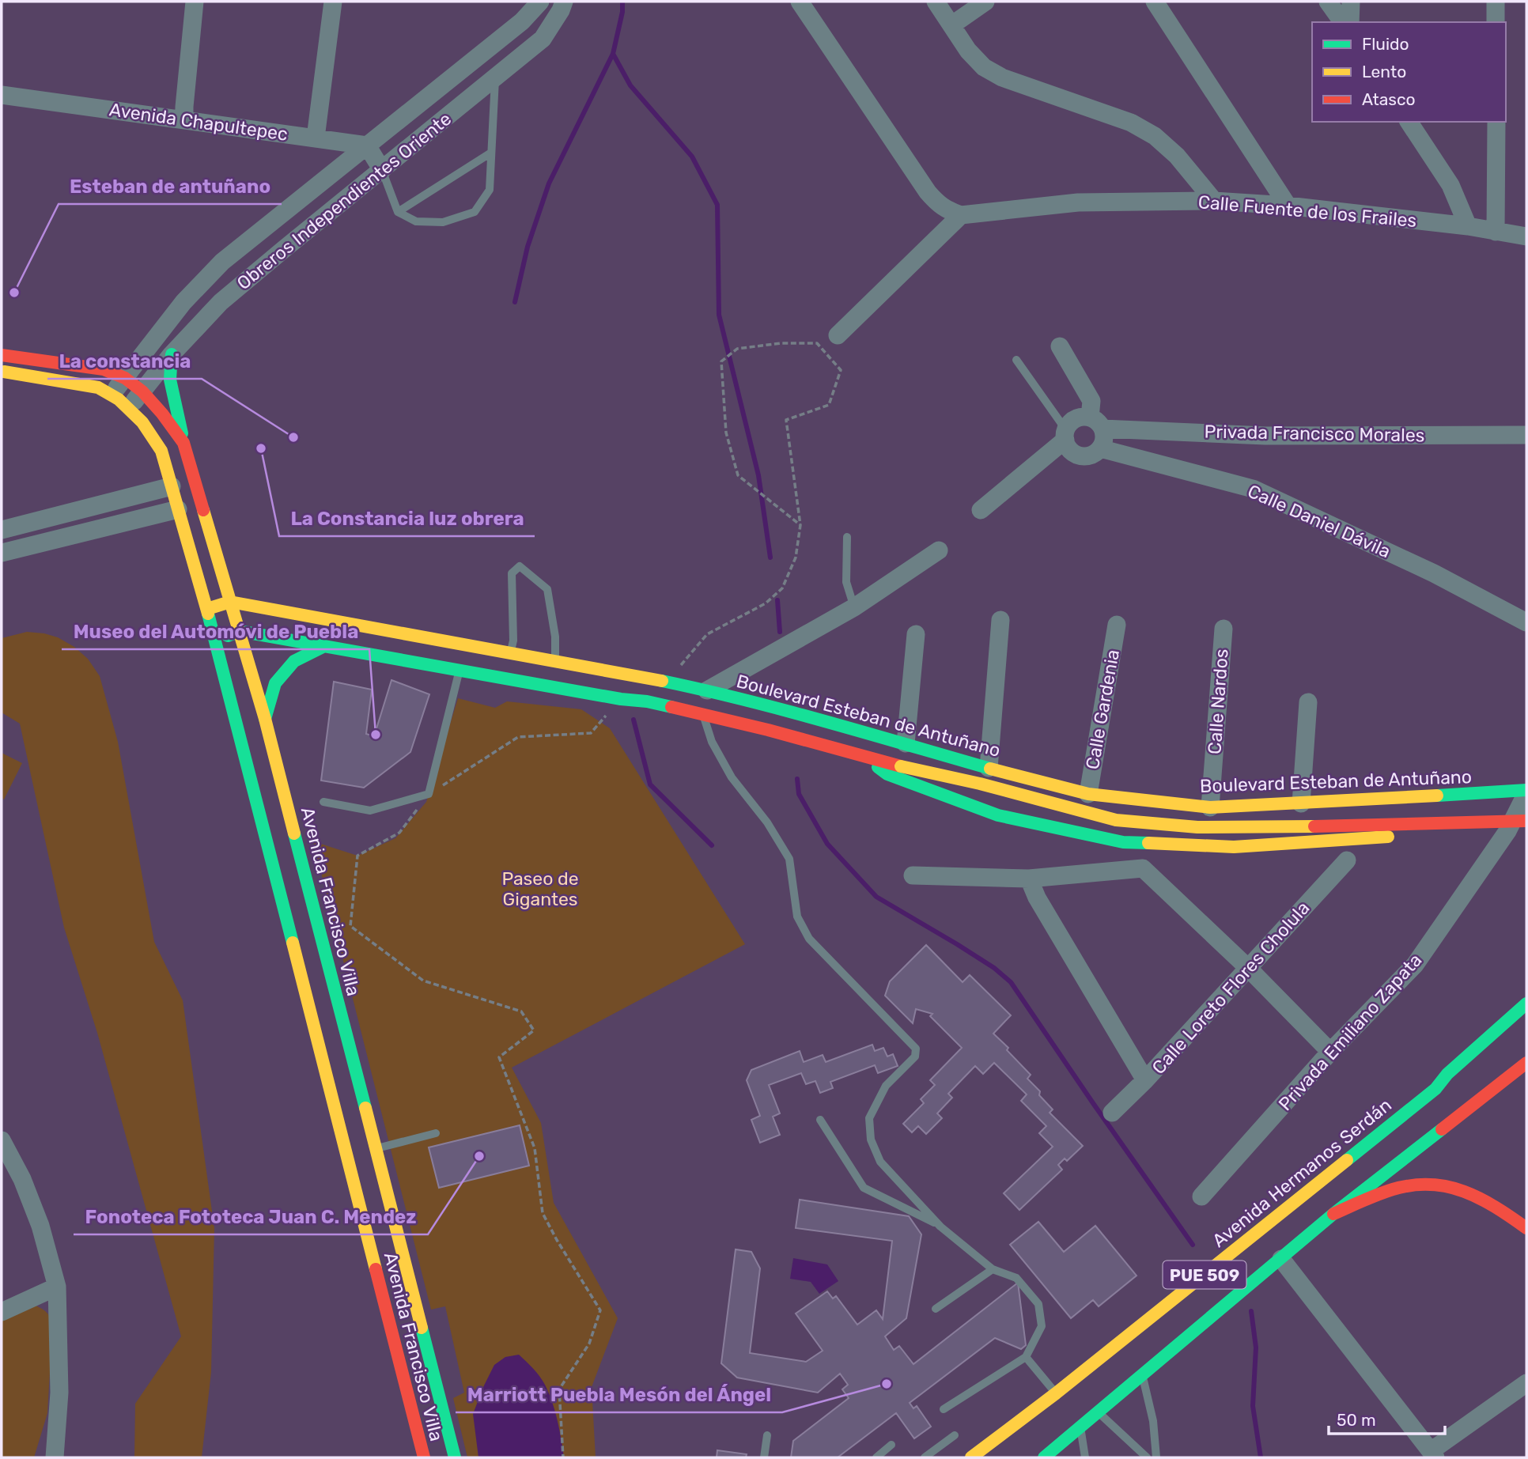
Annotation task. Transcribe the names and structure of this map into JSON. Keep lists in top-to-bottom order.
{
  "streets": {
    "main road": [
      "Boulevard Esteban de Antuñano",
      "Avenida Francisco Villa",
      "Avenida Hermanos Serdán",
      "PUE 509"
    ],
    "street": [
      "Avenida Chapultepec",
      "Obreros Independientes Oriente",
      "Calle Fuente de los Frailes",
      "Privada Francisco Morales",
      "Calle Daniel Dávila",
      "Calle Nardos",
      "Calle Gardenia",
      "Calle Loreto Flores Cholula",
      "Privada Emiliano Zapata"
    ]
  },
  "crossings": [
    ["Avenida Chapultepec", "Obreros Independientes Oriente"],
    ["Obreros Independientes Oriente", "Avenida Francisco Villa"],
    ["Privada Francisco Morales", "Calle Daniel Dávila"],
    ["Calle Nardos", "Boulevard Esteban de Antuñano"],
    ["Calle Gardenia", "Boulevard Esteban de Antuñano"],
    ["Boulevard Esteban de Antuñano", "Avenida Francisco Villa"],
    ["Boulevard Esteban de Antuñano", "Privada Emiliano Zapata"]
  ],
  "parks": ["Paseo de Gigantes"],
  "places": [
    "Esteban de antuñano",
    "La constancia",
    "La Constancia luz obrera",
    "Museo del Automóvi de Puebla",
    "Fonoteca Fototeca Juan C. Mendez",
    "Marriott Puebla Mesón del Ángel"
  ],
  "legend": ["Fluido", "Lento", "Atasco"],
  "scale_bar": "50 m"
}
